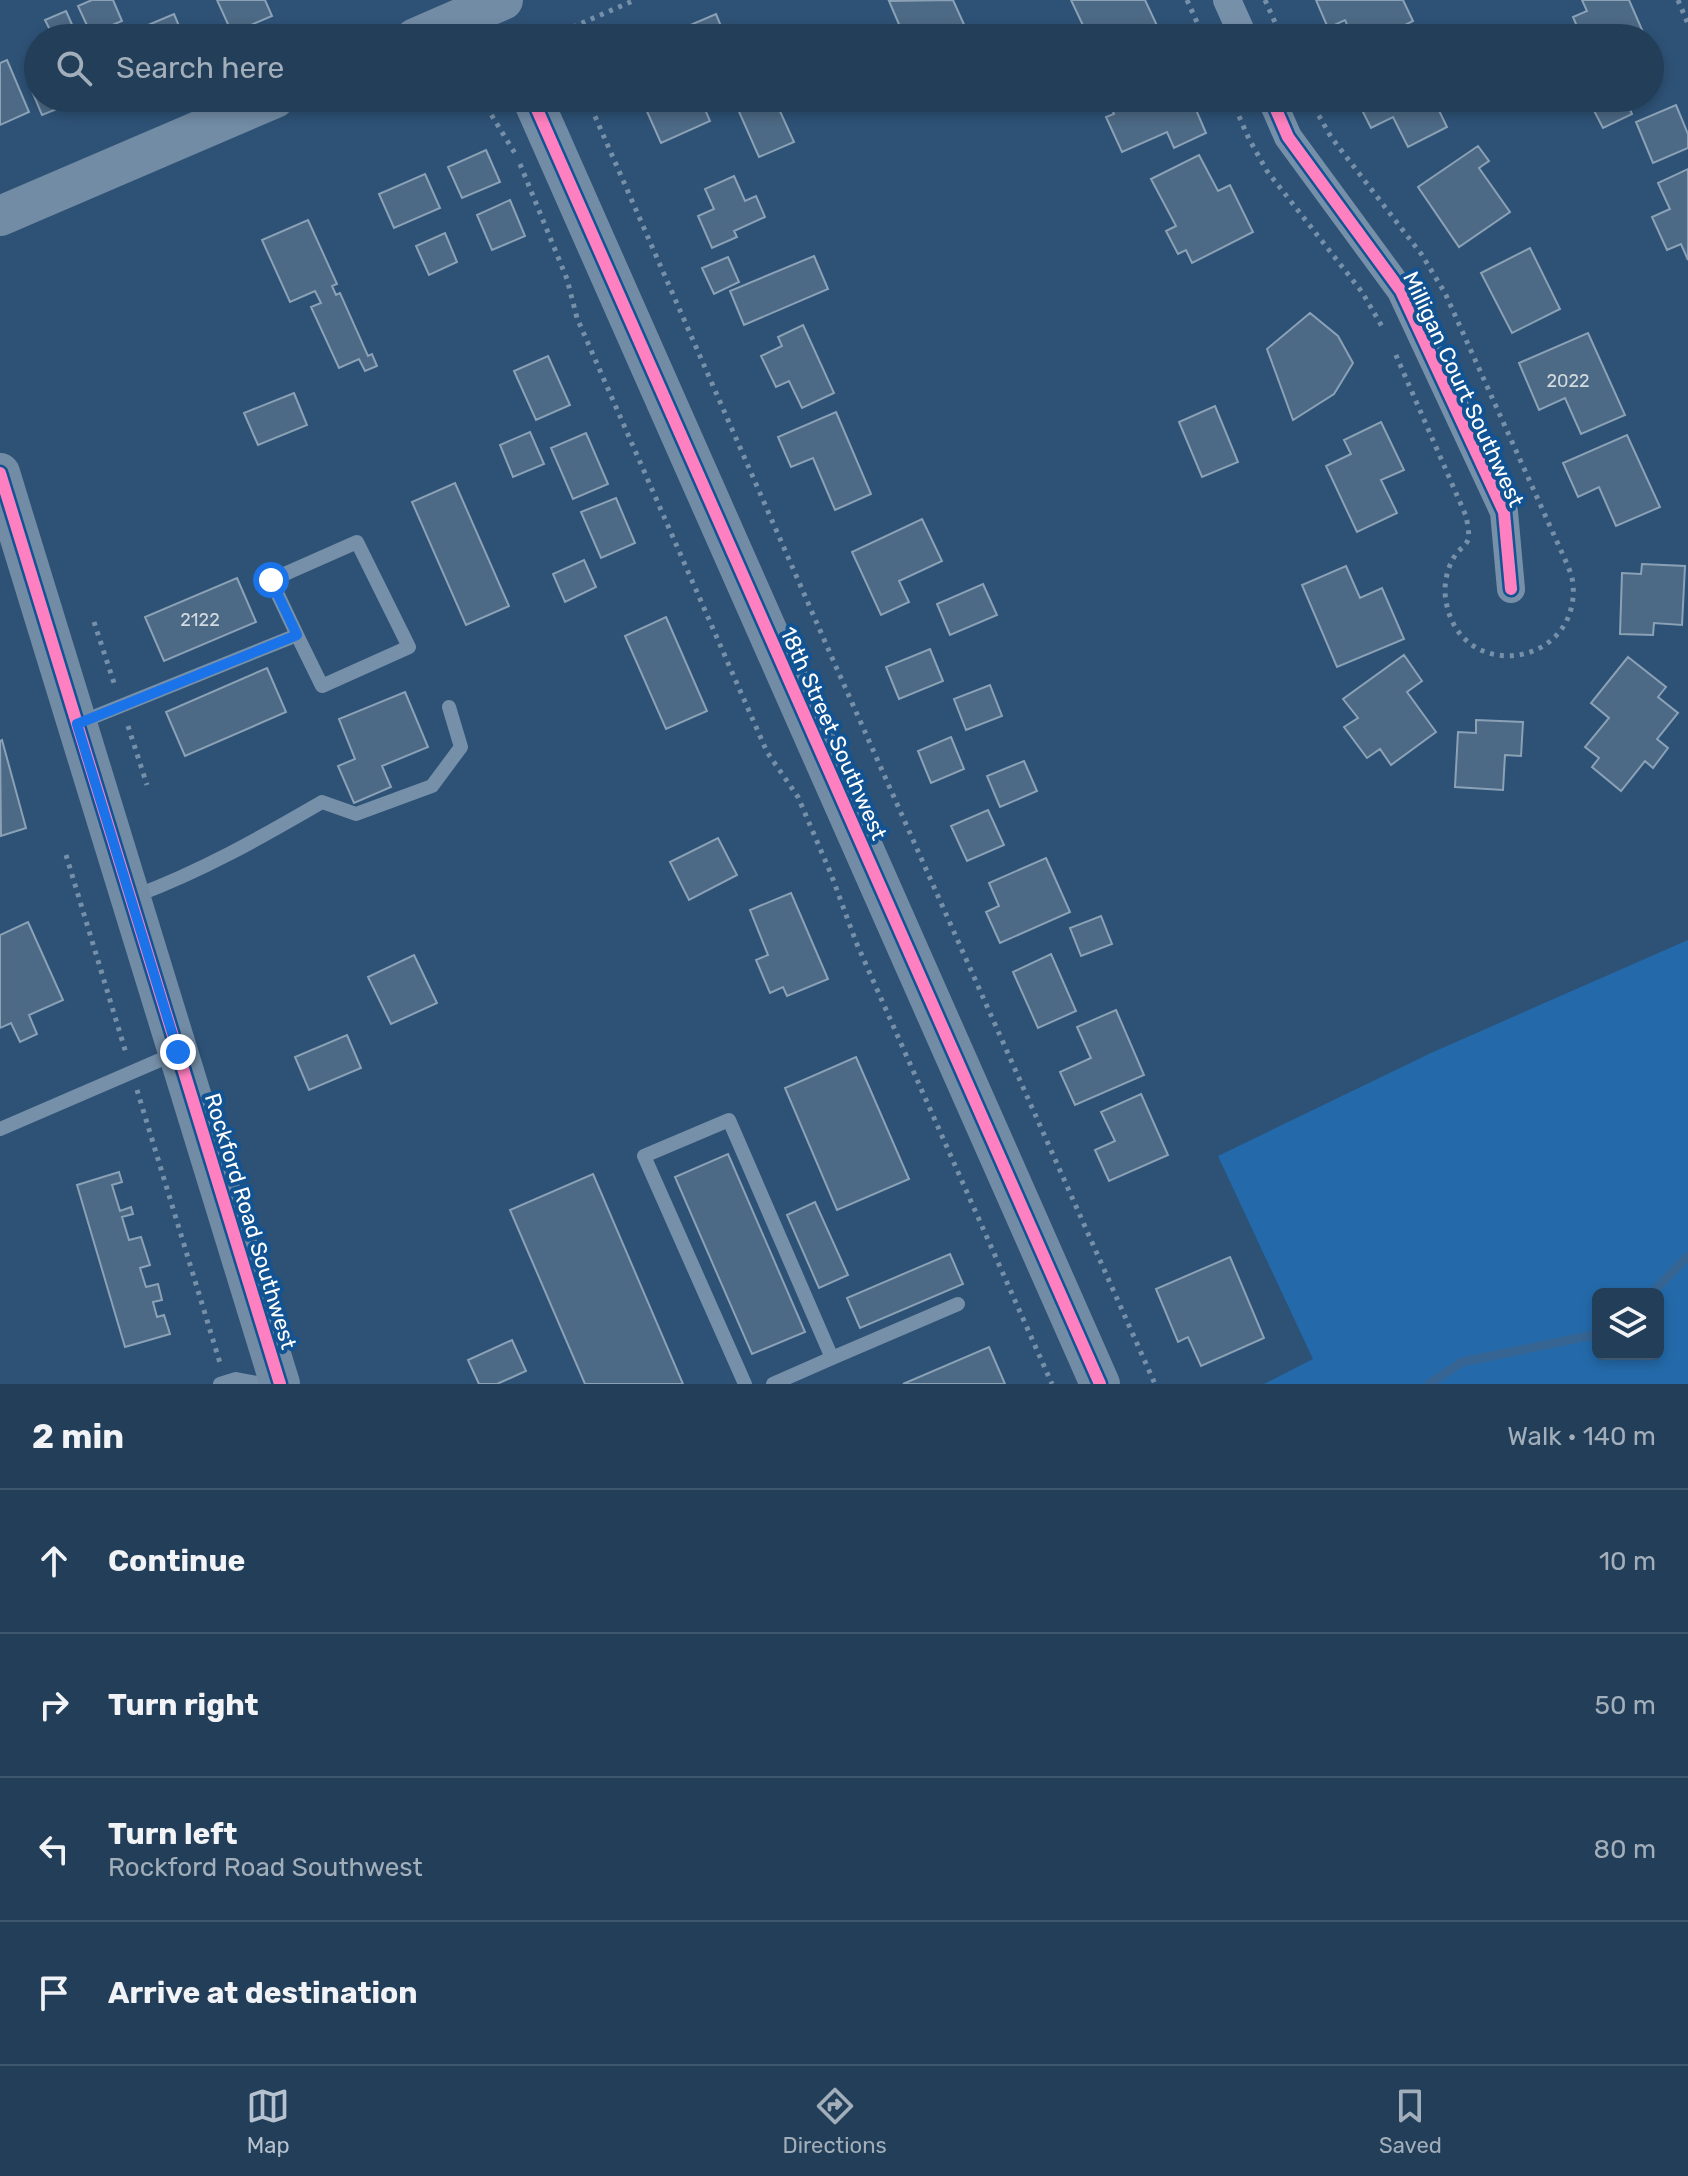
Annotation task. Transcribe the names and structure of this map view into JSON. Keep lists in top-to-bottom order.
{
  "streets": {
    "street": ["Milligan Court Southwest", "18th Street Southwest", "Rockford Road Southwest"]
  },
  "house_numbers": ["2022", "2122"],
  "page": {
    "search": "Search here",
    "heading": ["2 min", "Walk · 140 m"],
    "list": [
      ["Continue", "10 m"],
      ["Turn right", "50 m"],
      ["Turn left", "Rockford Road Southwest", "80 m"],
      "Arrive at destination"
    ],
    "nav": ["Map", "Directions", "Saved"]
  }
}
